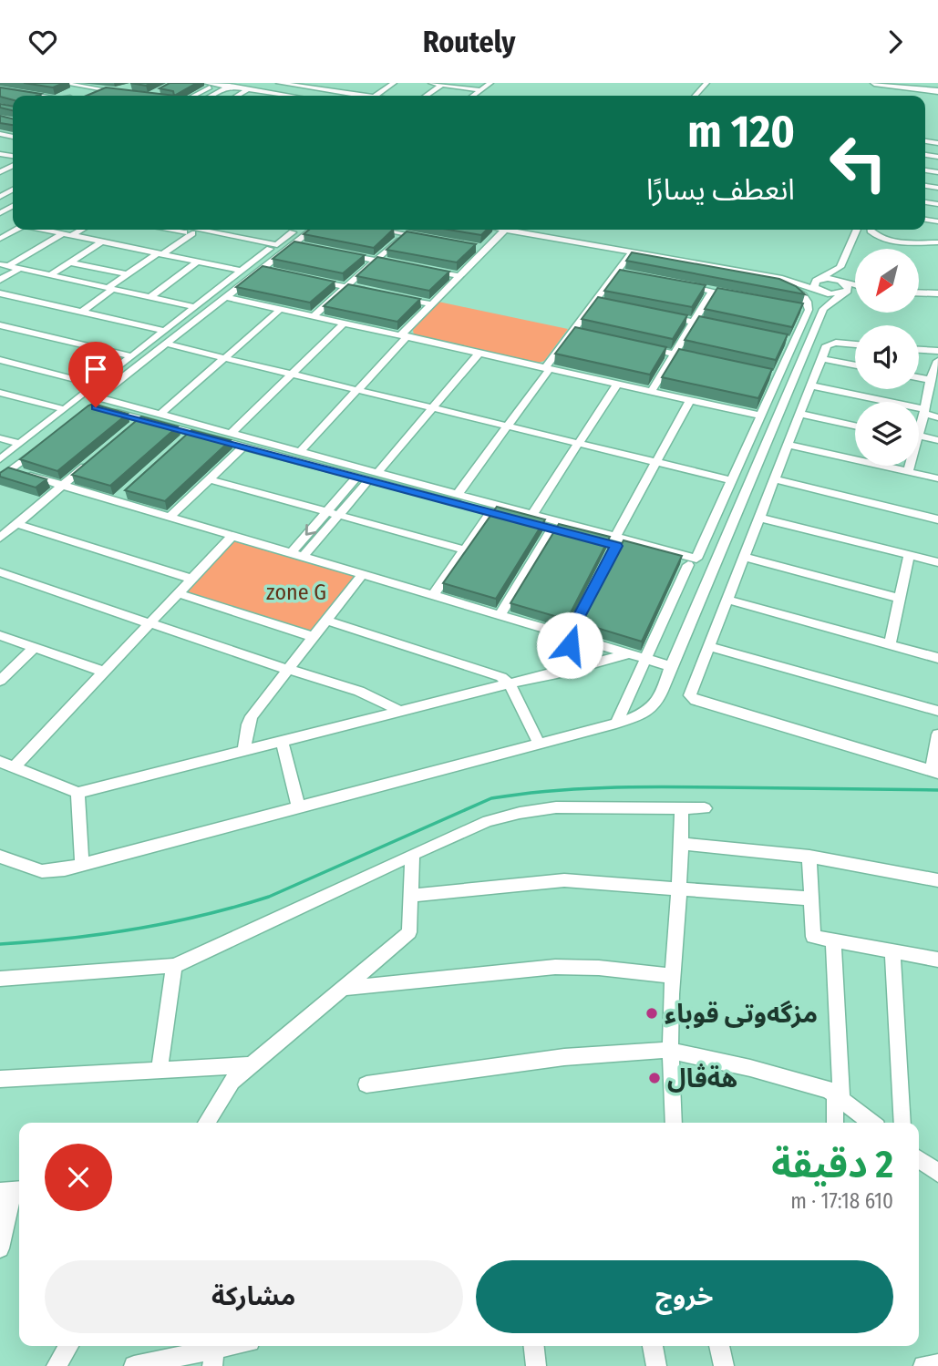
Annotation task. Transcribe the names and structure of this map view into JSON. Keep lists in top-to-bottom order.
{
  "parks": ["zone G"],
  "places": ["مزگەوتی قوباء", "هةڤال"],
  "north": "bottom left",
  "page": {
    "header": "Routely",
    "turn": ["120 m", "انعطف يسارًا"],
    "heading": ["2 دقيقة", "610 m · 17:18"],
    "buttons": ["خروج", "مشاركة"]
  }
}
